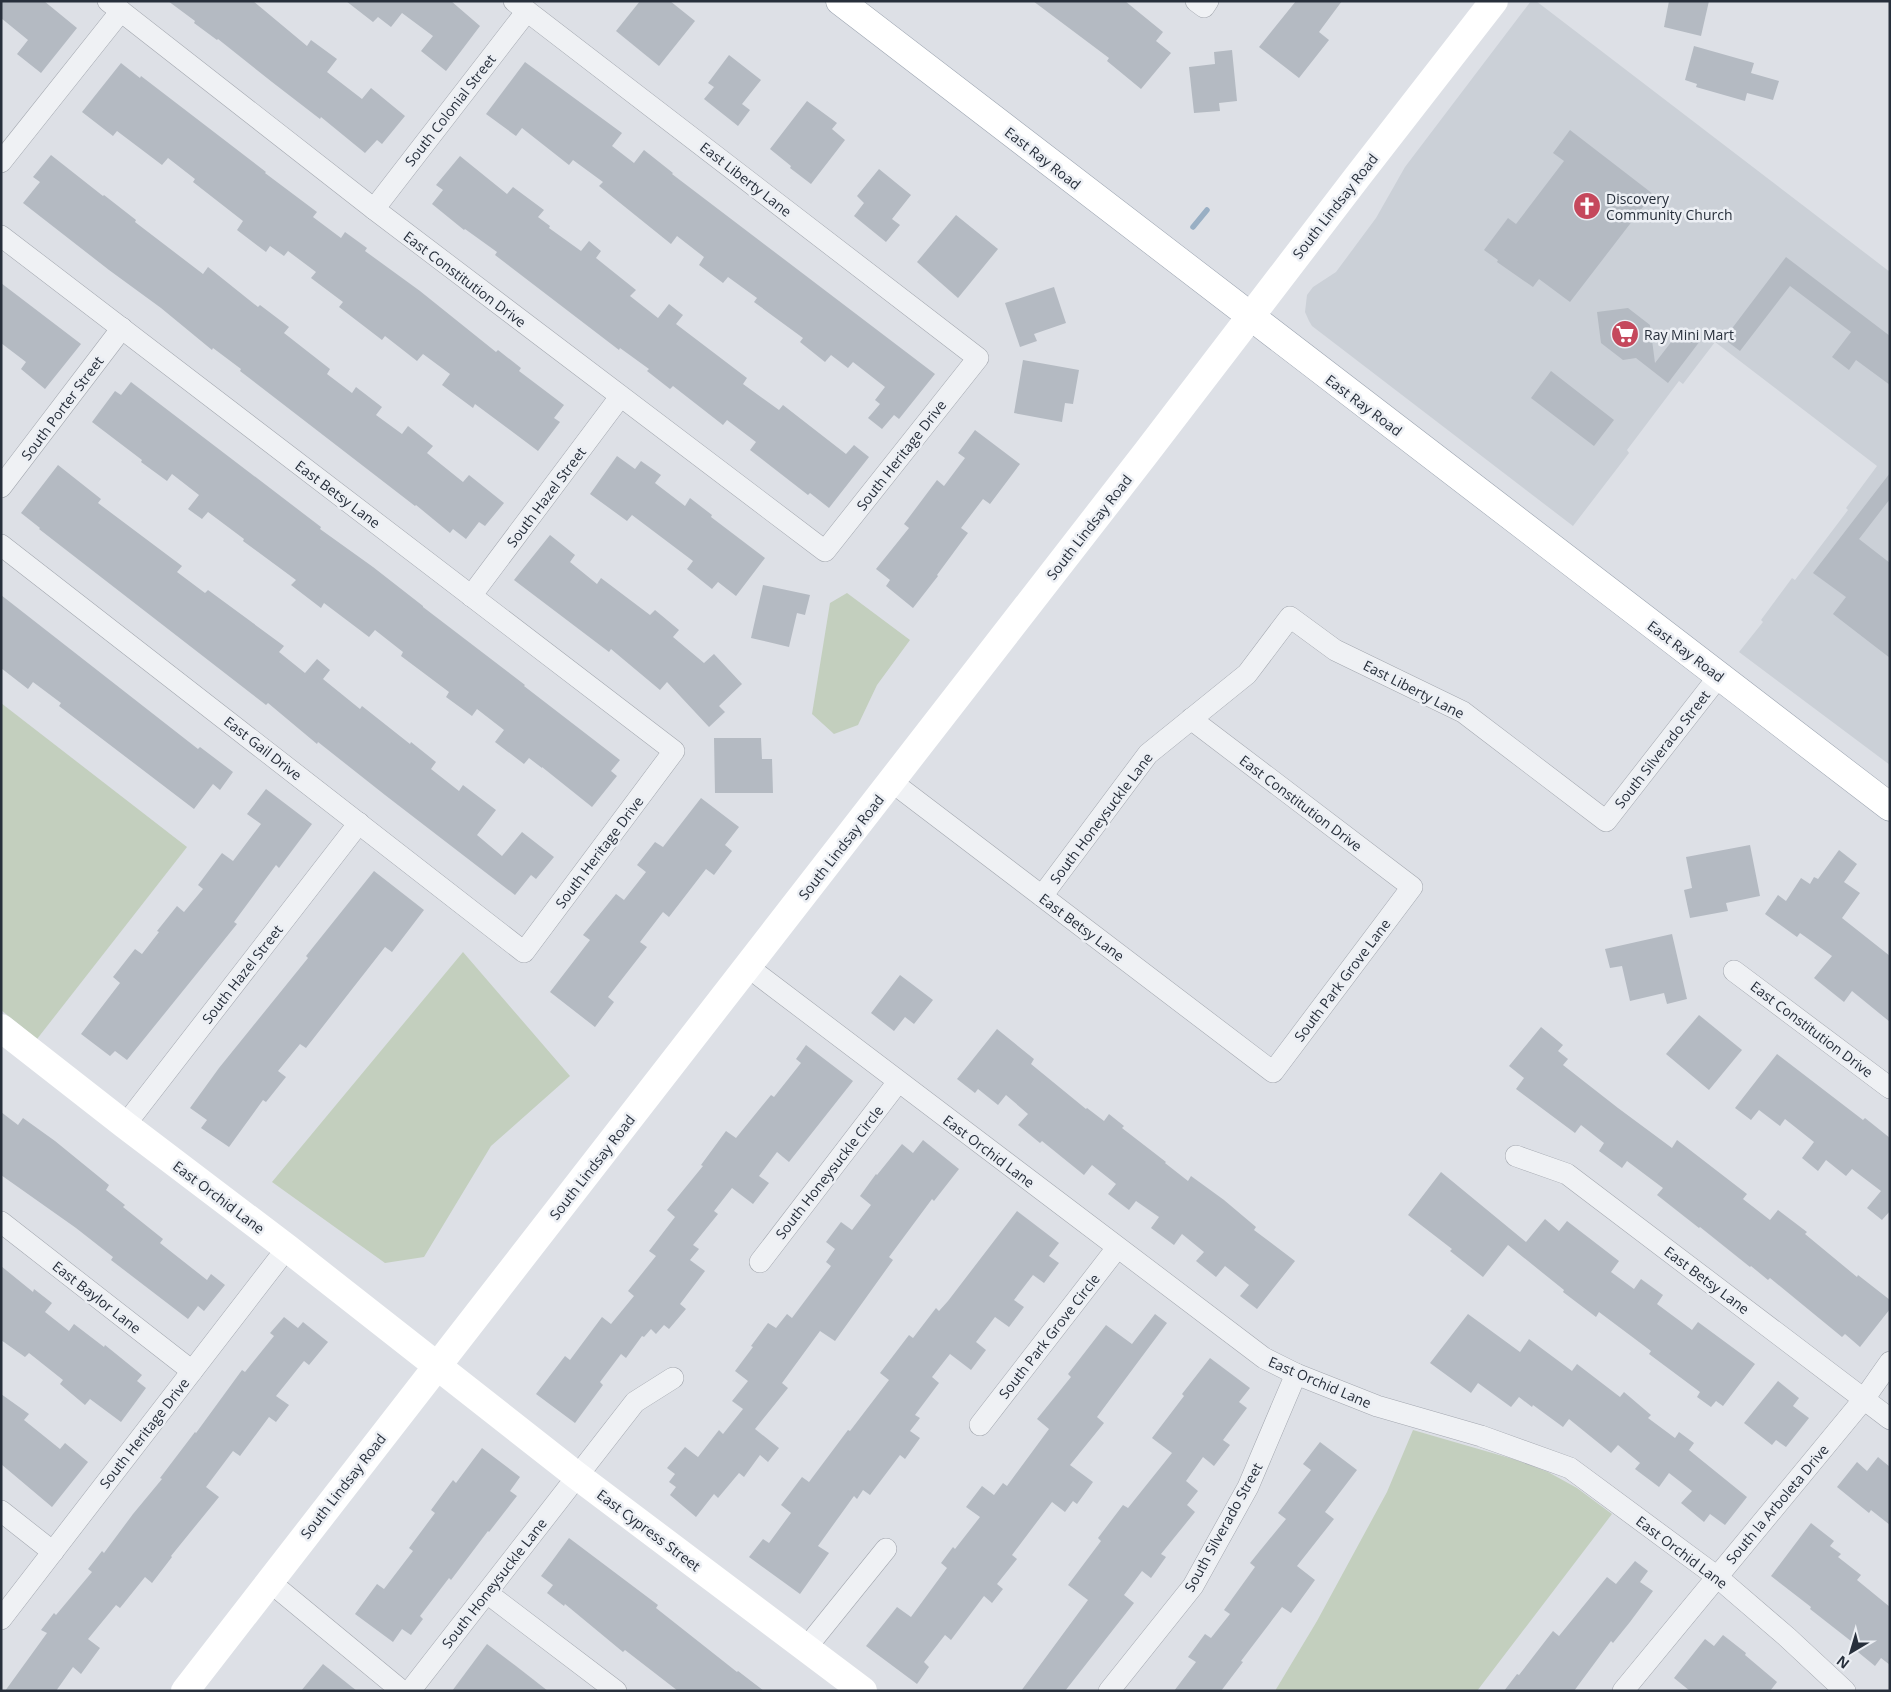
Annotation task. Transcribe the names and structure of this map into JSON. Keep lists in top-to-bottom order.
{
  "streets": {
    "main road": [
      "East Ray Road",
      "South Lindsay Road",
      "East Orchid Lane",
      "East Cypress Street"
    ],
    "street": [
      "South Colonial Street",
      "East Liberty Lane",
      "East Constitution Drive",
      "South Porter Street",
      "South Heritage Drive",
      "East Betsy Lane",
      "South Hazel Street",
      "East Gail Drive",
      "South Silverado Street",
      "South Honeysuckle Lane",
      "South Park Grove Lane",
      "South Honeysuckle Circle",
      "East Baylor Lane",
      "South Park Grove Circle",
      "South la Arboleta Drive"
    ]
  },
  "crossings": [
    ["South Colonial Street", "East Liberty Lane"],
    ["South Colonial Street", "East Constitution Drive"],
    ["East Ray Road", "South Lindsay Road"],
    ["East Ray Road", "South Silverado Street"],
    ["East Liberty Lane", "South Heritage Drive"],
    ["East Liberty Lane", "South Silverado Street"],
    ["East Liberty Lane", "South Honeysuckle Lane"],
    ["South Lindsay Road", "East Betsy Lane"],
    ["South Lindsay Road", "East Orchid Lane"],
    ["South Lindsay Road", "East Cypress Street"],
    ["East Constitution Drive", "South Heritage Drive"],
    ["East Constitution Drive", "South Hazel Street"],
    ["East Constitution Drive", "South Honeysuckle Lane"],
    ["East Constitution Drive", "South Park Grove Lane"],
    ["South Porter Street", "East Betsy Lane"],
    ["South Heritage Drive", "East Betsy Lane"],
    ["South Heritage Drive", "East Gail Drive"],
    ["South Heritage Drive", "East Orchid Lane"],
    ["South Heritage Drive", "East Baylor Lane"],
    ["East Betsy Lane", "South Hazel Street"],
    ["East Betsy Lane", "South Honeysuckle Lane"],
    ["East Betsy Lane", "South Park Grove Lane"],
    ["East Betsy Lane", "South la Arboleta Drive"],
    ["South Hazel Street", "East Gail Drive"],
    ["South Hazel Street", "East Orchid Lane"],
    ["South Silverado Street", "East Orchid Lane"],
    ["South Honeysuckle Lane", "East Cypress Street"],
    ["East Orchid Lane", "South Honeysuckle Circle"],
    ["East Orchid Lane", "South Park Grove Circle"],
    ["East Orchid Lane", "South la Arboleta Drive"],
    ["East Orchid Lane", "East Cypress Street"]
  ],
  "places": {
    "church": ["Discovery Community Church"],
    "supermarket": ["Ray Mini Mart"]
  },
  "north": "bottom left"
}
